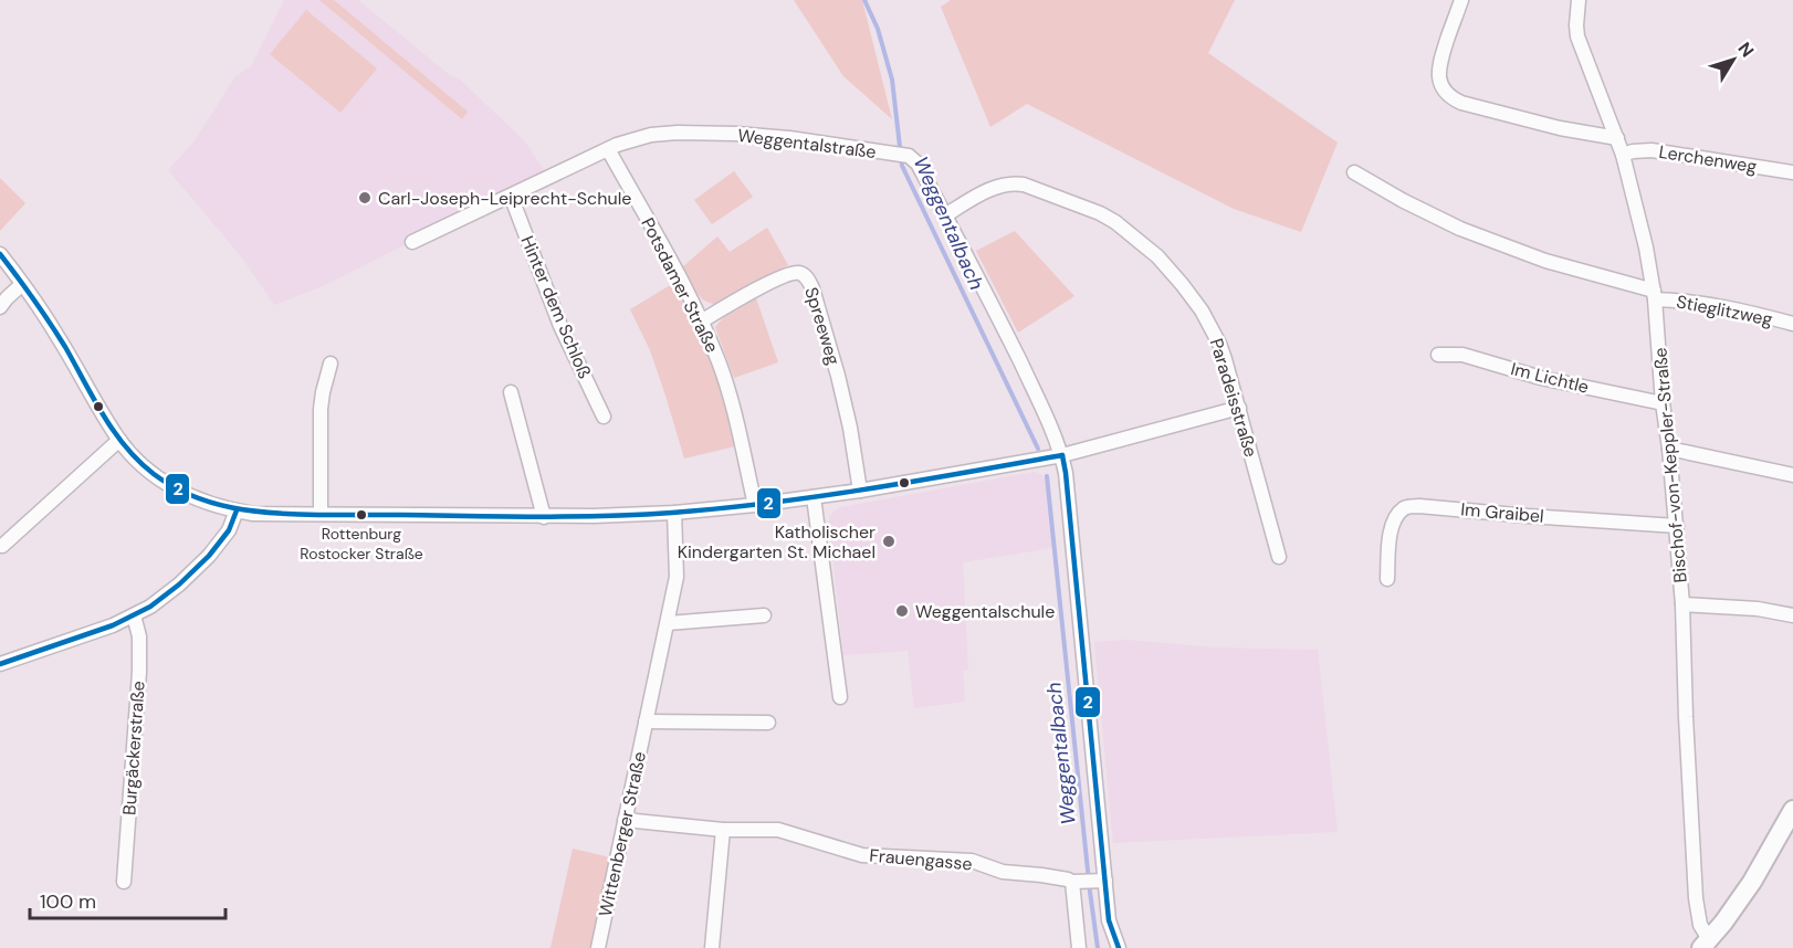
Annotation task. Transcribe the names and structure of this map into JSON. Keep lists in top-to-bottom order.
{
  "streets": {
    "street": [
      "Weggentalstraße",
      "Lerchenweg",
      "Potsdamer Straße",
      "Hinter dem Schloß",
      "Stieglitzweg",
      "Spreeweg",
      "Im Lichtle",
      "Paradeisstraße",
      "Bischof-von-Keppler-Straße",
      "Im Graibel",
      "Burgäckerstraße",
      "Wittenberger Straße",
      "Frauengasse"
    ]
  },
  "crossings": [
    ["Weggentalstraße", "Potsdamer Straße"],
    ["Weggentalstraße", "Hinter dem Schloß"],
    ["Weggentalstraße", "Paradeisstraße"],
    ["Weggentalstraße", "Frauengasse"],
    ["Lerchenweg", "Bischof-von-Keppler-Straße"],
    ["Potsdamer Straße", "Spreeweg"],
    ["Stieglitzweg", "Bischof-von-Keppler-Straße"],
    ["Im Lichtle", "Bischof-von-Keppler-Straße"],
    ["Bischof-von-Keppler-Straße", "Im Graibel"],
    ["Wittenberger Straße", "Frauengasse"]
  ],
  "water": ["Weggentalbach"],
  "places": [
    "Carl-Joseph-Leiprecht-Schule",
    "Rottenburg Rostocker Straße",
    "Katholischer Kindergarten St. Michael",
    "Weggentalschule"
  ],
  "lines": ["transit line 2"],
  "scale_bar": "100 m",
  "north": "top right"
}
